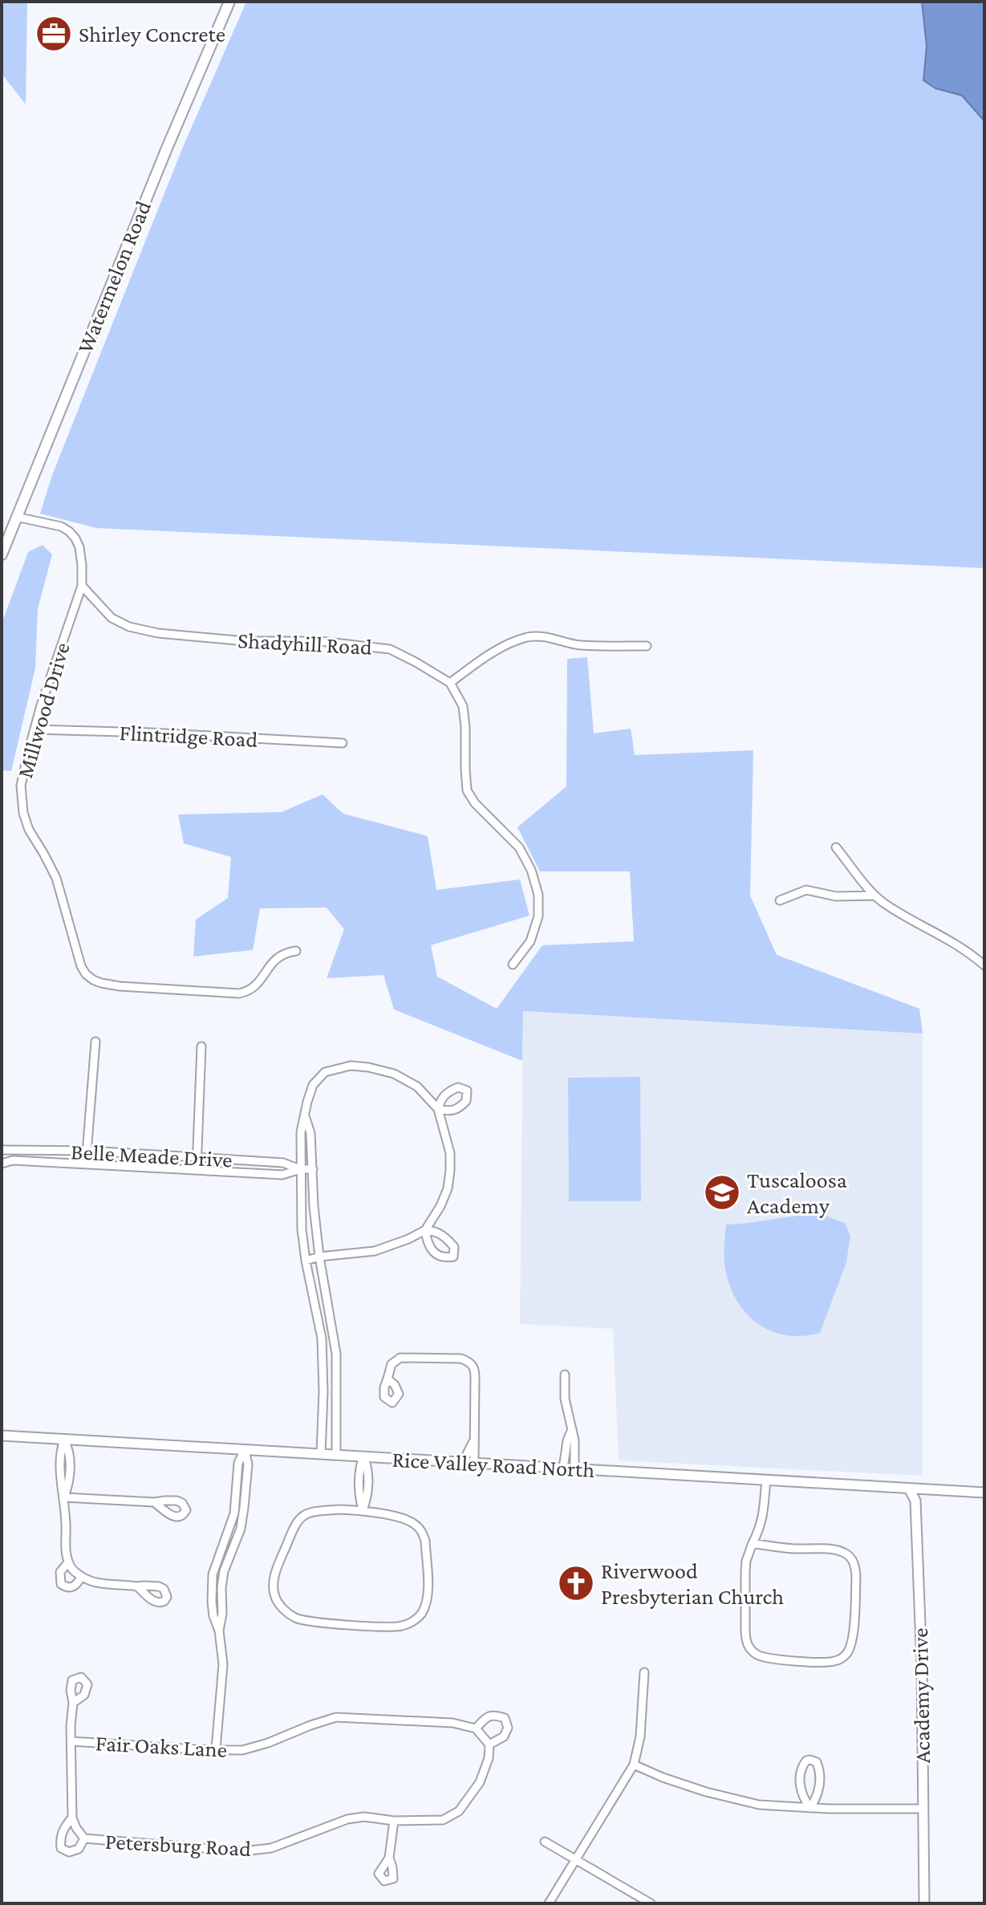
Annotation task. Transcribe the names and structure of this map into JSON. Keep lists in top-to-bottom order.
{
  "streets": {
    "main road": ["Watermelon Road"],
    "street": [
      "Shadyhill Road",
      "Millwood Drive",
      "Flintridge Road",
      "Belle Meade Drive",
      "Rice Valley Road North",
      "Academy Drive",
      "Fair Oaks Lane",
      "Petersburg Road"
    ]
  },
  "crossings": [
    ["Watermelon Road", "Millwood Drive"],
    ["Shadyhill Road", "Millwood Drive"],
    ["Millwood Drive", "Flintridge Road"],
    ["Rice Valley Road North", "Academy Drive"],
    ["Fair Oaks Lane", "Petersburg Road"]
  ],
  "places": {
    "office": ["Shirley Concrete"],
    "school or university": ["Tuscaloosa Academy"],
    "church": ["Riverwood Presbyterian Church"]
  }
}
